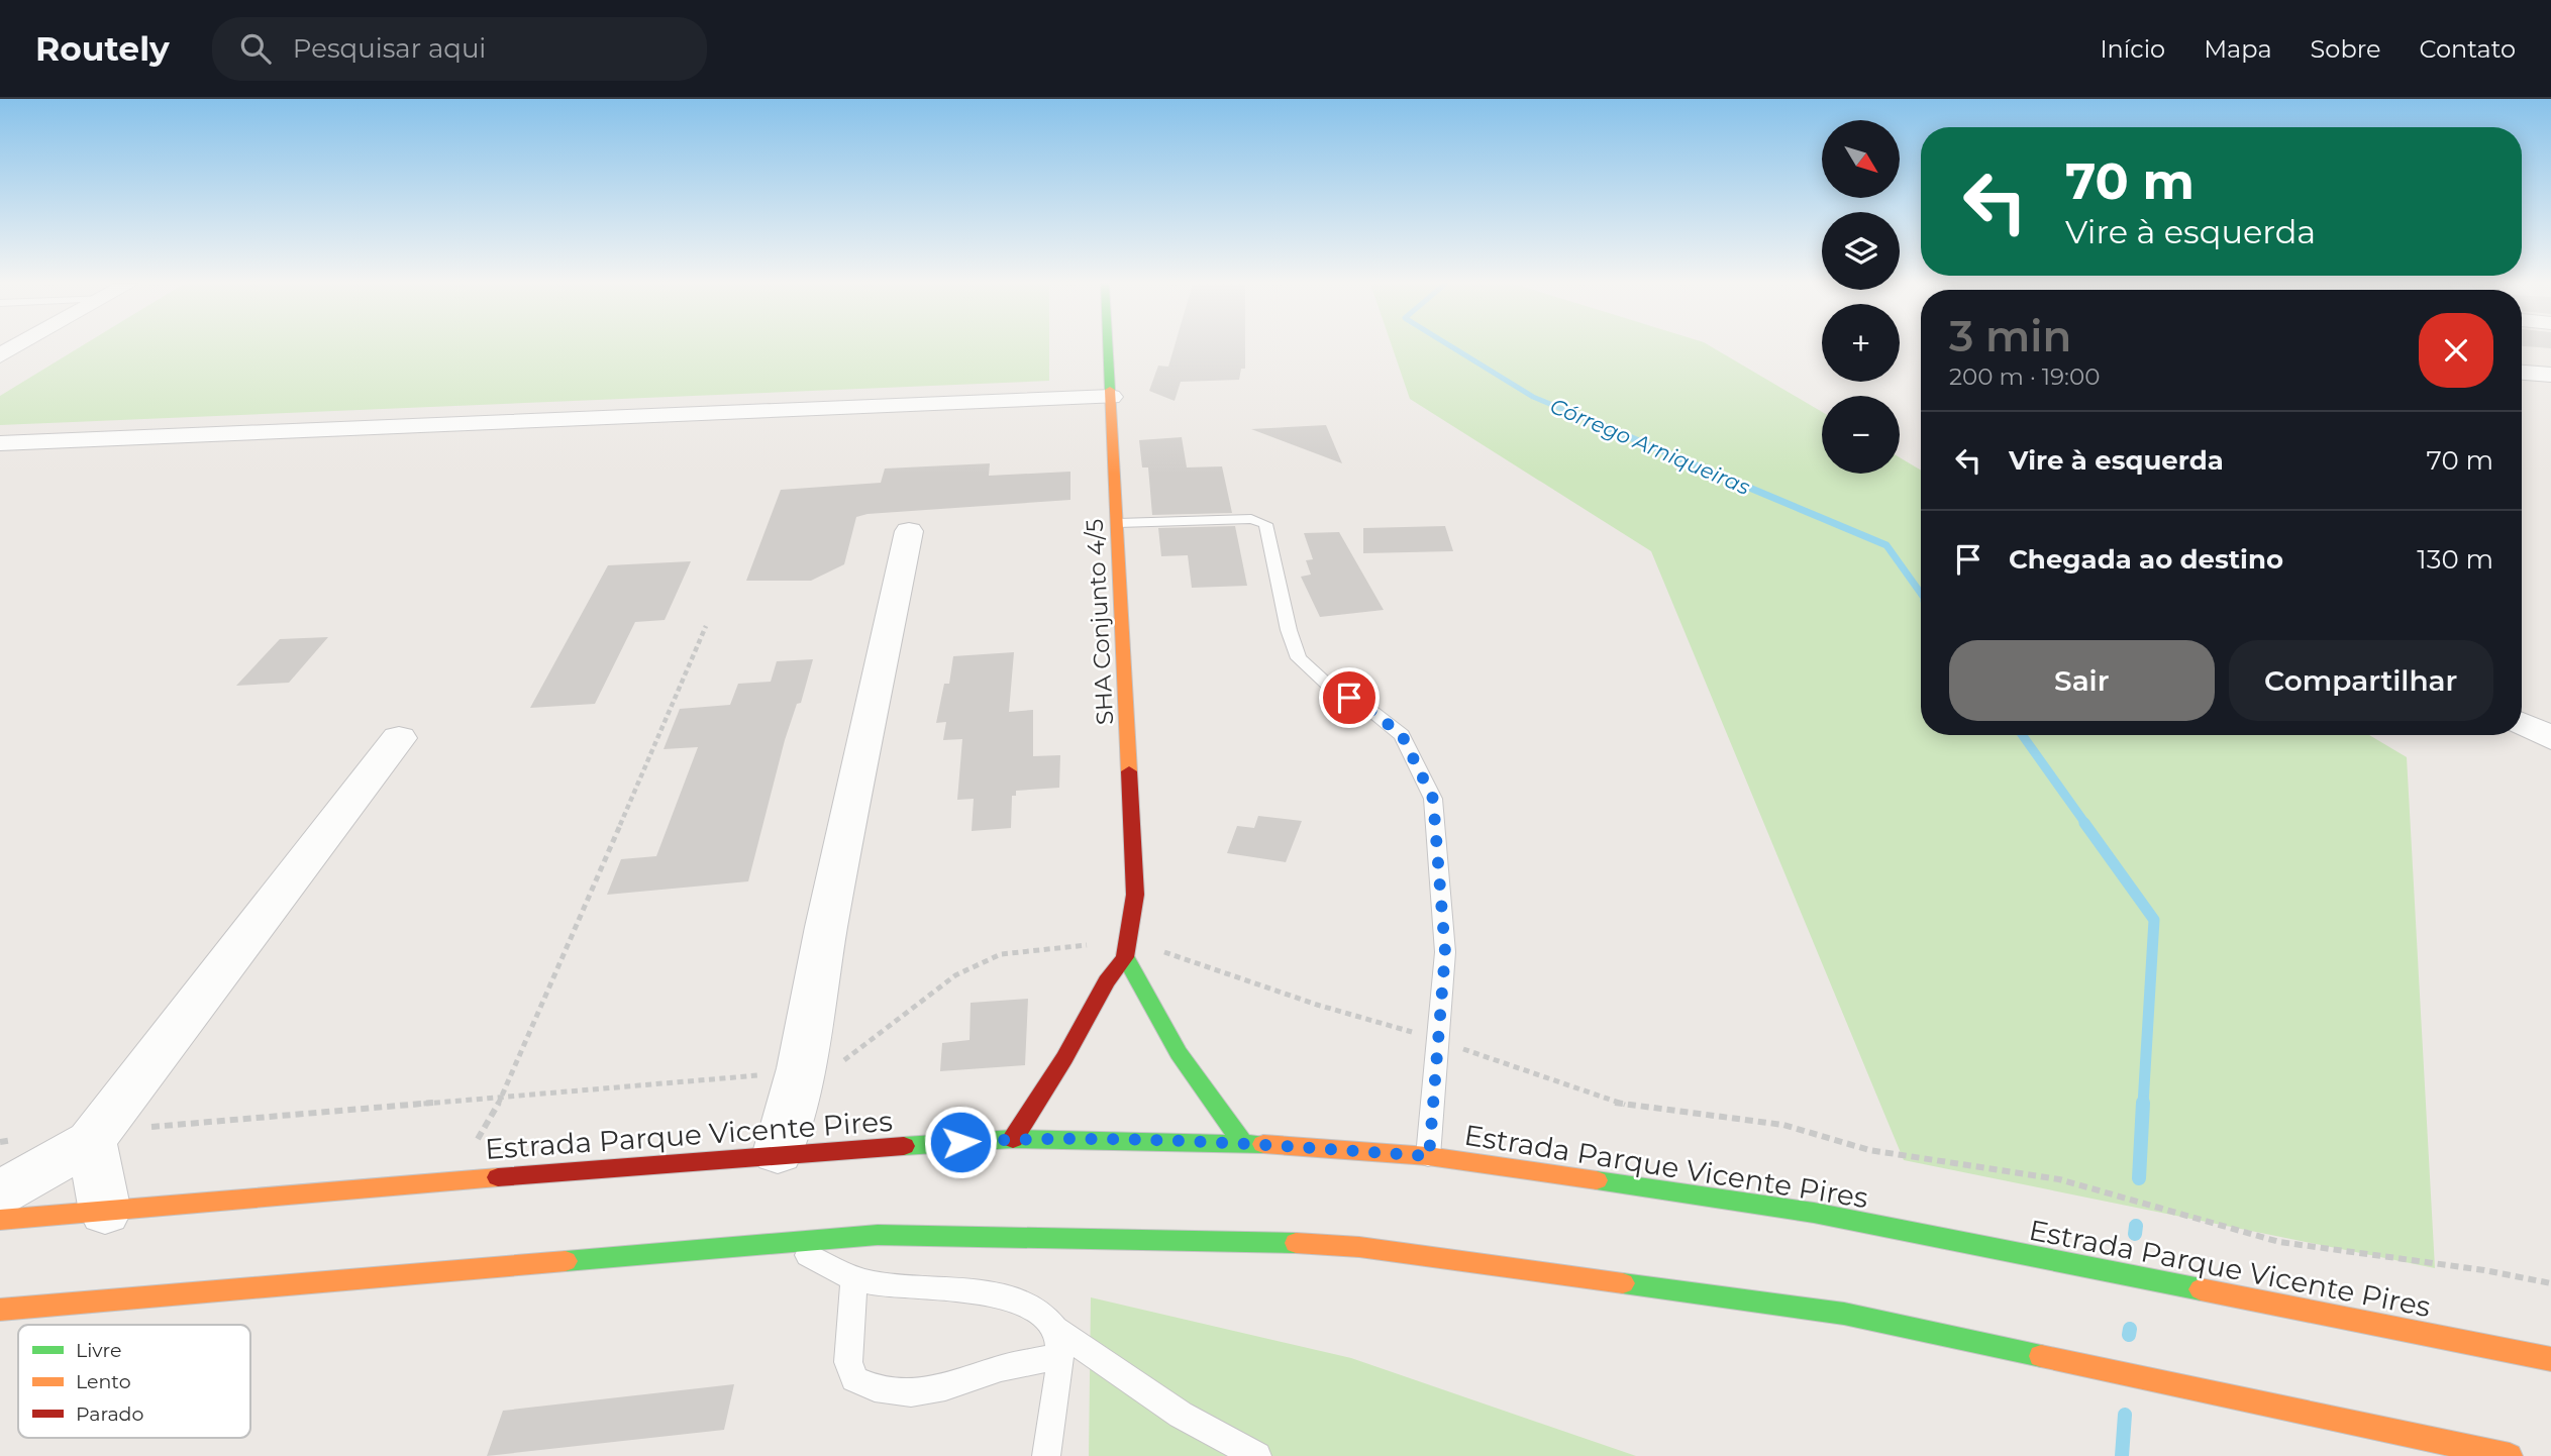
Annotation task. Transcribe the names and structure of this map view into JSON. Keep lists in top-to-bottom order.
{
  "streets": {
    "main road": ["SHA Conjunto 4/5", "Estrada Parque Vicente Pires"]
  },
  "crossings": [
    ["SHA Conjunto 4/5", "Estrada Parque Vicente Pires"]
  ],
  "water": ["Córrego Arniqueiras"],
  "legend": ["Livre", "Lento", "Parado"],
  "north": "bottom right",
  "page": {
    "header": "Routely",
    "search": "Pesquisar aqui",
    "nav": [
      "Início",
      "Mapa",
      "Sobre",
      "Contato"
    ],
    "map_buttons": ["+", "−"],
    "turn": ["70 m", "Vire à esquerda"],
    "heading": ["3 min", "200 m · 19:00"],
    "list": [
      {
        "name": "Vire à esquerda",
        "value": "70 m"
      },
      {
        "name": "Chegada ao destino",
        "value": "130 m"
      }
    ],
    "buttons": ["Sair", "Compartilhar"]
  }
}
